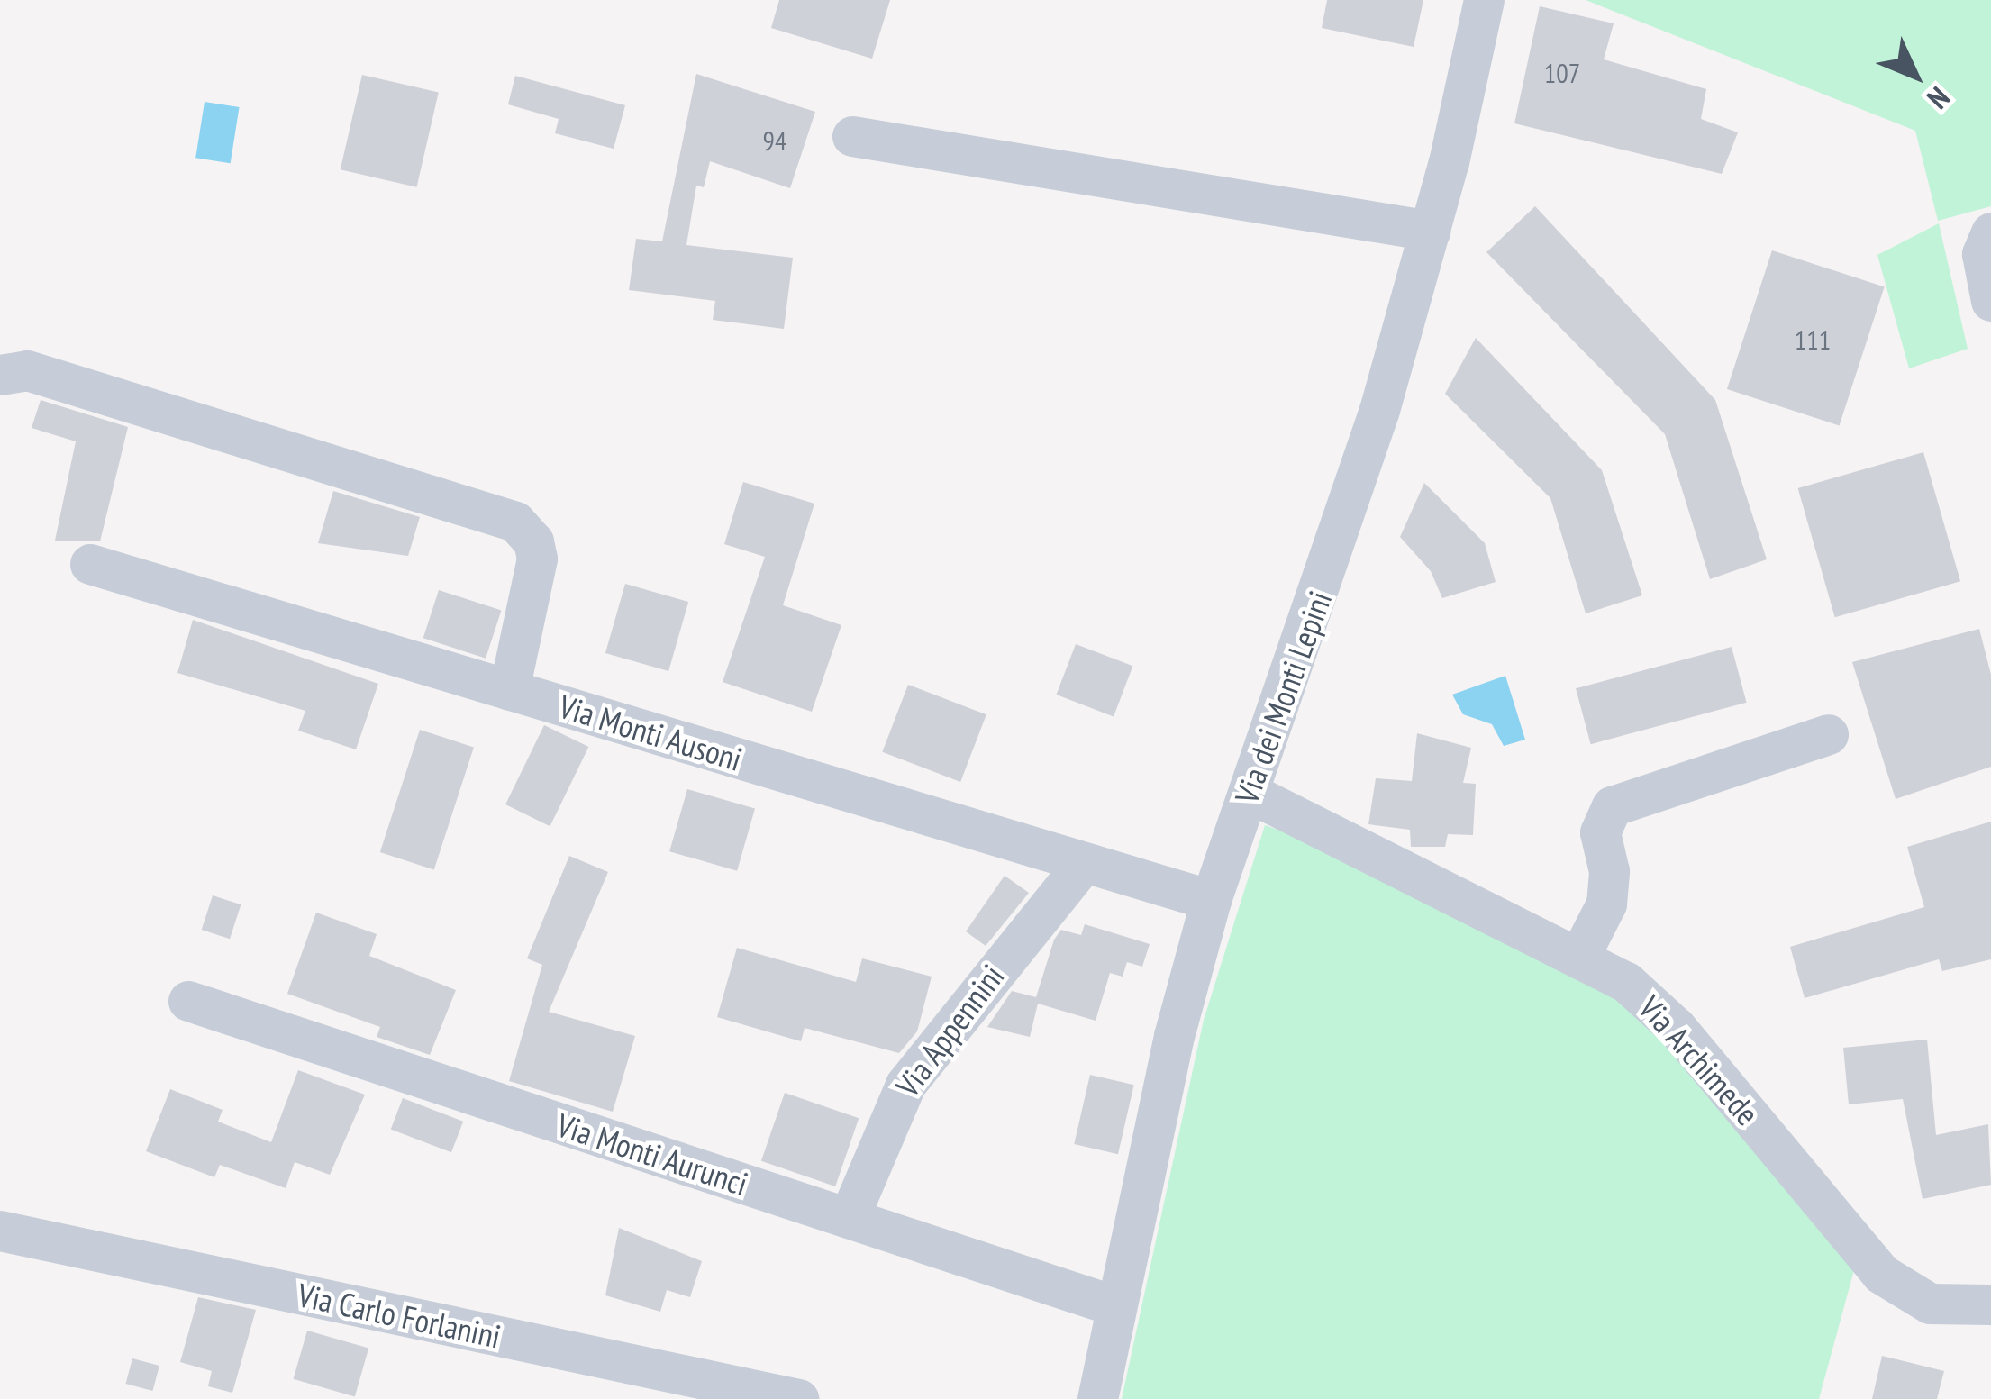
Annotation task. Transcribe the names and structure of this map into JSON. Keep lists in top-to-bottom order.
{
  "streets": {
    "street": [
      "Via dei Monti Lepini",
      "Via Monti Ausoni",
      "Via Appennini",
      "Via Archimede",
      "Via Monti Aurunci",
      "Via Carlo Forlanini"
    ]
  },
  "crossings": [
    ["Via dei Monti Lepini", "Via Monti Ausoni"],
    ["Via dei Monti Lepini", "Via Archimede"],
    ["Via dei Monti Lepini", "Via Monti Aurunci"],
    ["Via Monti Ausoni", "Via Appennini"],
    ["Via Appennini", "Via Monti Aurunci"]
  ],
  "house_numbers": ["107", "94", "111"],
  "north": "bottom right"
}
